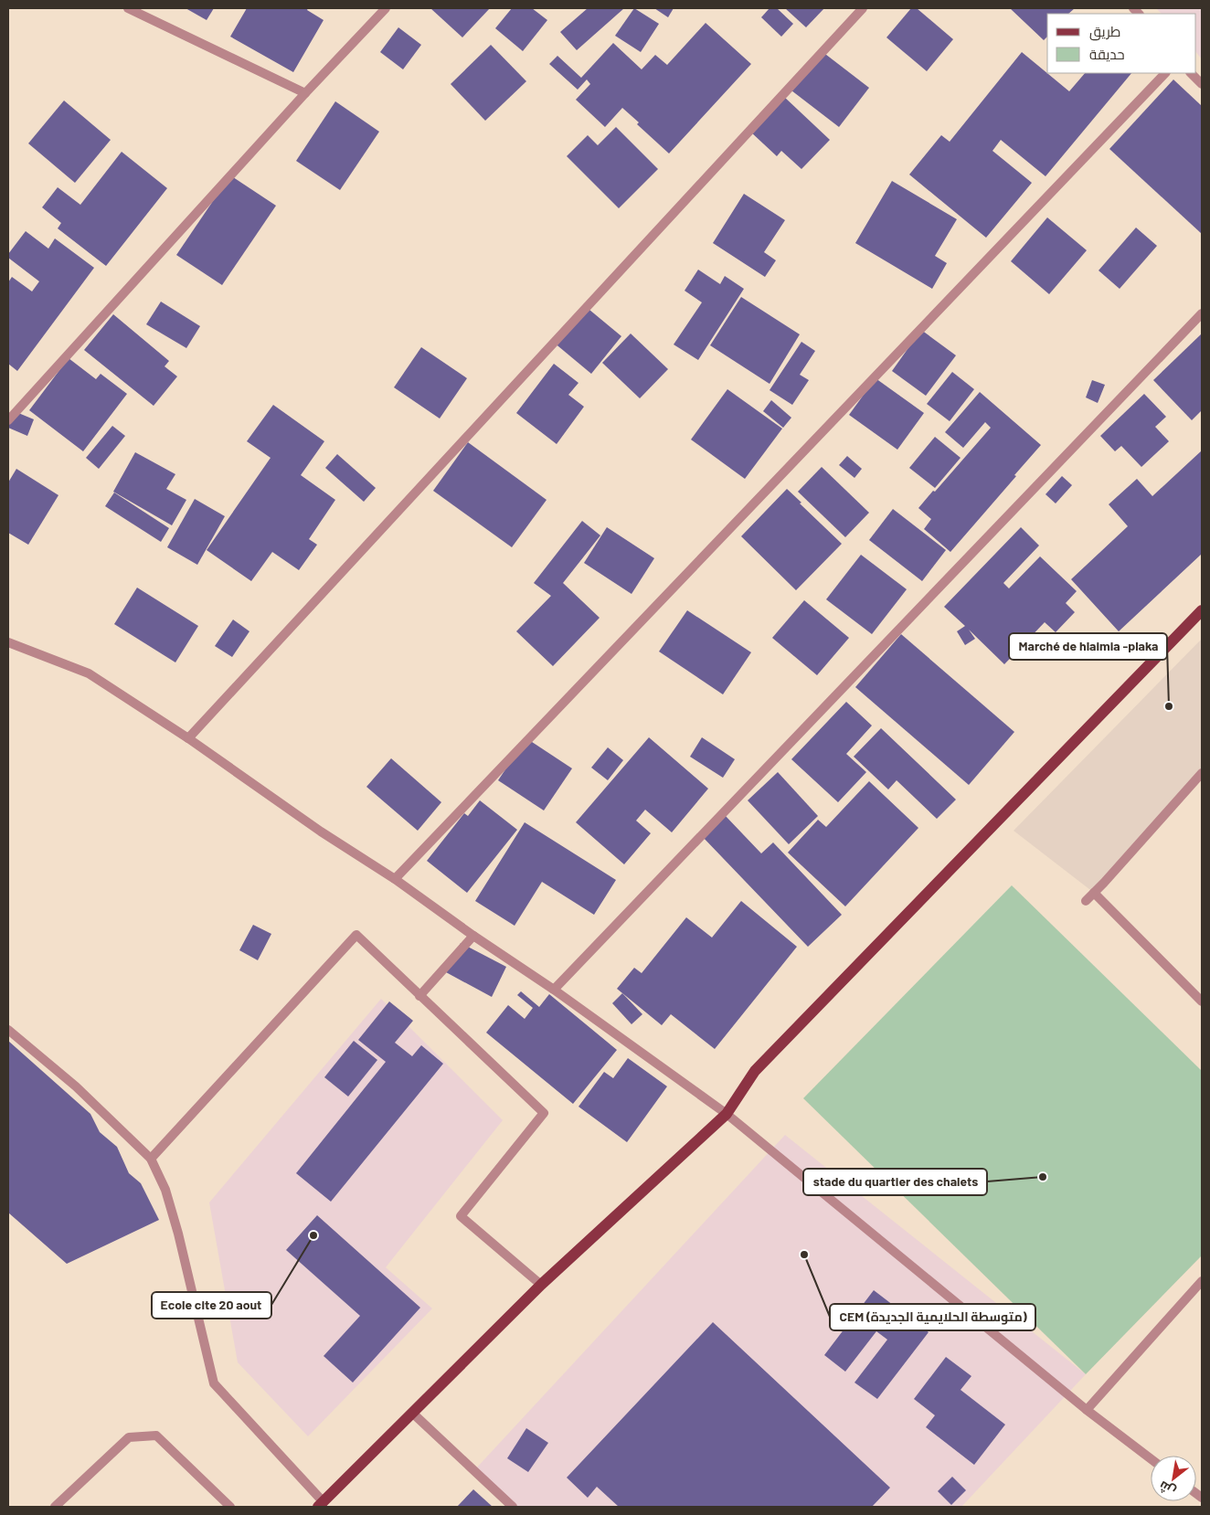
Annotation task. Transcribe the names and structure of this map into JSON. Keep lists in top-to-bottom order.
{
  "places": [
    "Marché de hlaimia -plaka",
    "stade du quartier des chalets",
    "Ecole cite 20 aout",
    "CEM (متوسطة الحلايمية الجديدة)"
  ],
  "legend": ["طريق", "حديقة"],
  "north": "bottom left"
}
